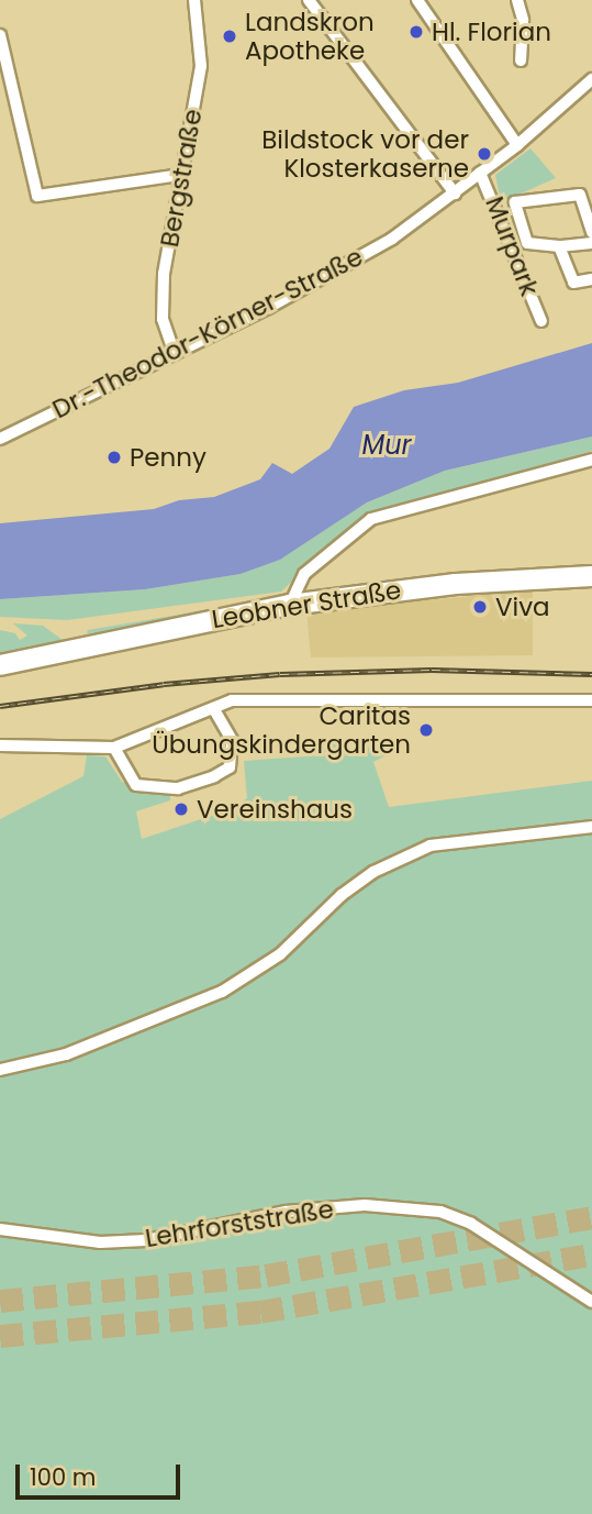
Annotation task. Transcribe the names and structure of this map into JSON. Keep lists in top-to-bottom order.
{
  "streets": {
    "main road": ["Leobner Straße"],
    "street": [
      "Bergstraße",
      "Murpark",
      "Dr.-Theodor-Körner-Straße",
      "Lehrforststraße"
    ]
  },
  "crossings": [
    ["Bergstraße", "Dr.-Theodor-Körner-Straße"],
    ["Murpark", "Dr.-Theodor-Körner-Straße"]
  ],
  "water": ["Mur"],
  "places": [
    "Hl. Florian",
    "Landskron Apotheke",
    "Bildstock vor der Klosterkaserne",
    "Penny",
    "Viva",
    "Caritas Übungskindergarten",
    "Vereinshaus"
  ],
  "scale_bar": "100 m"
}
